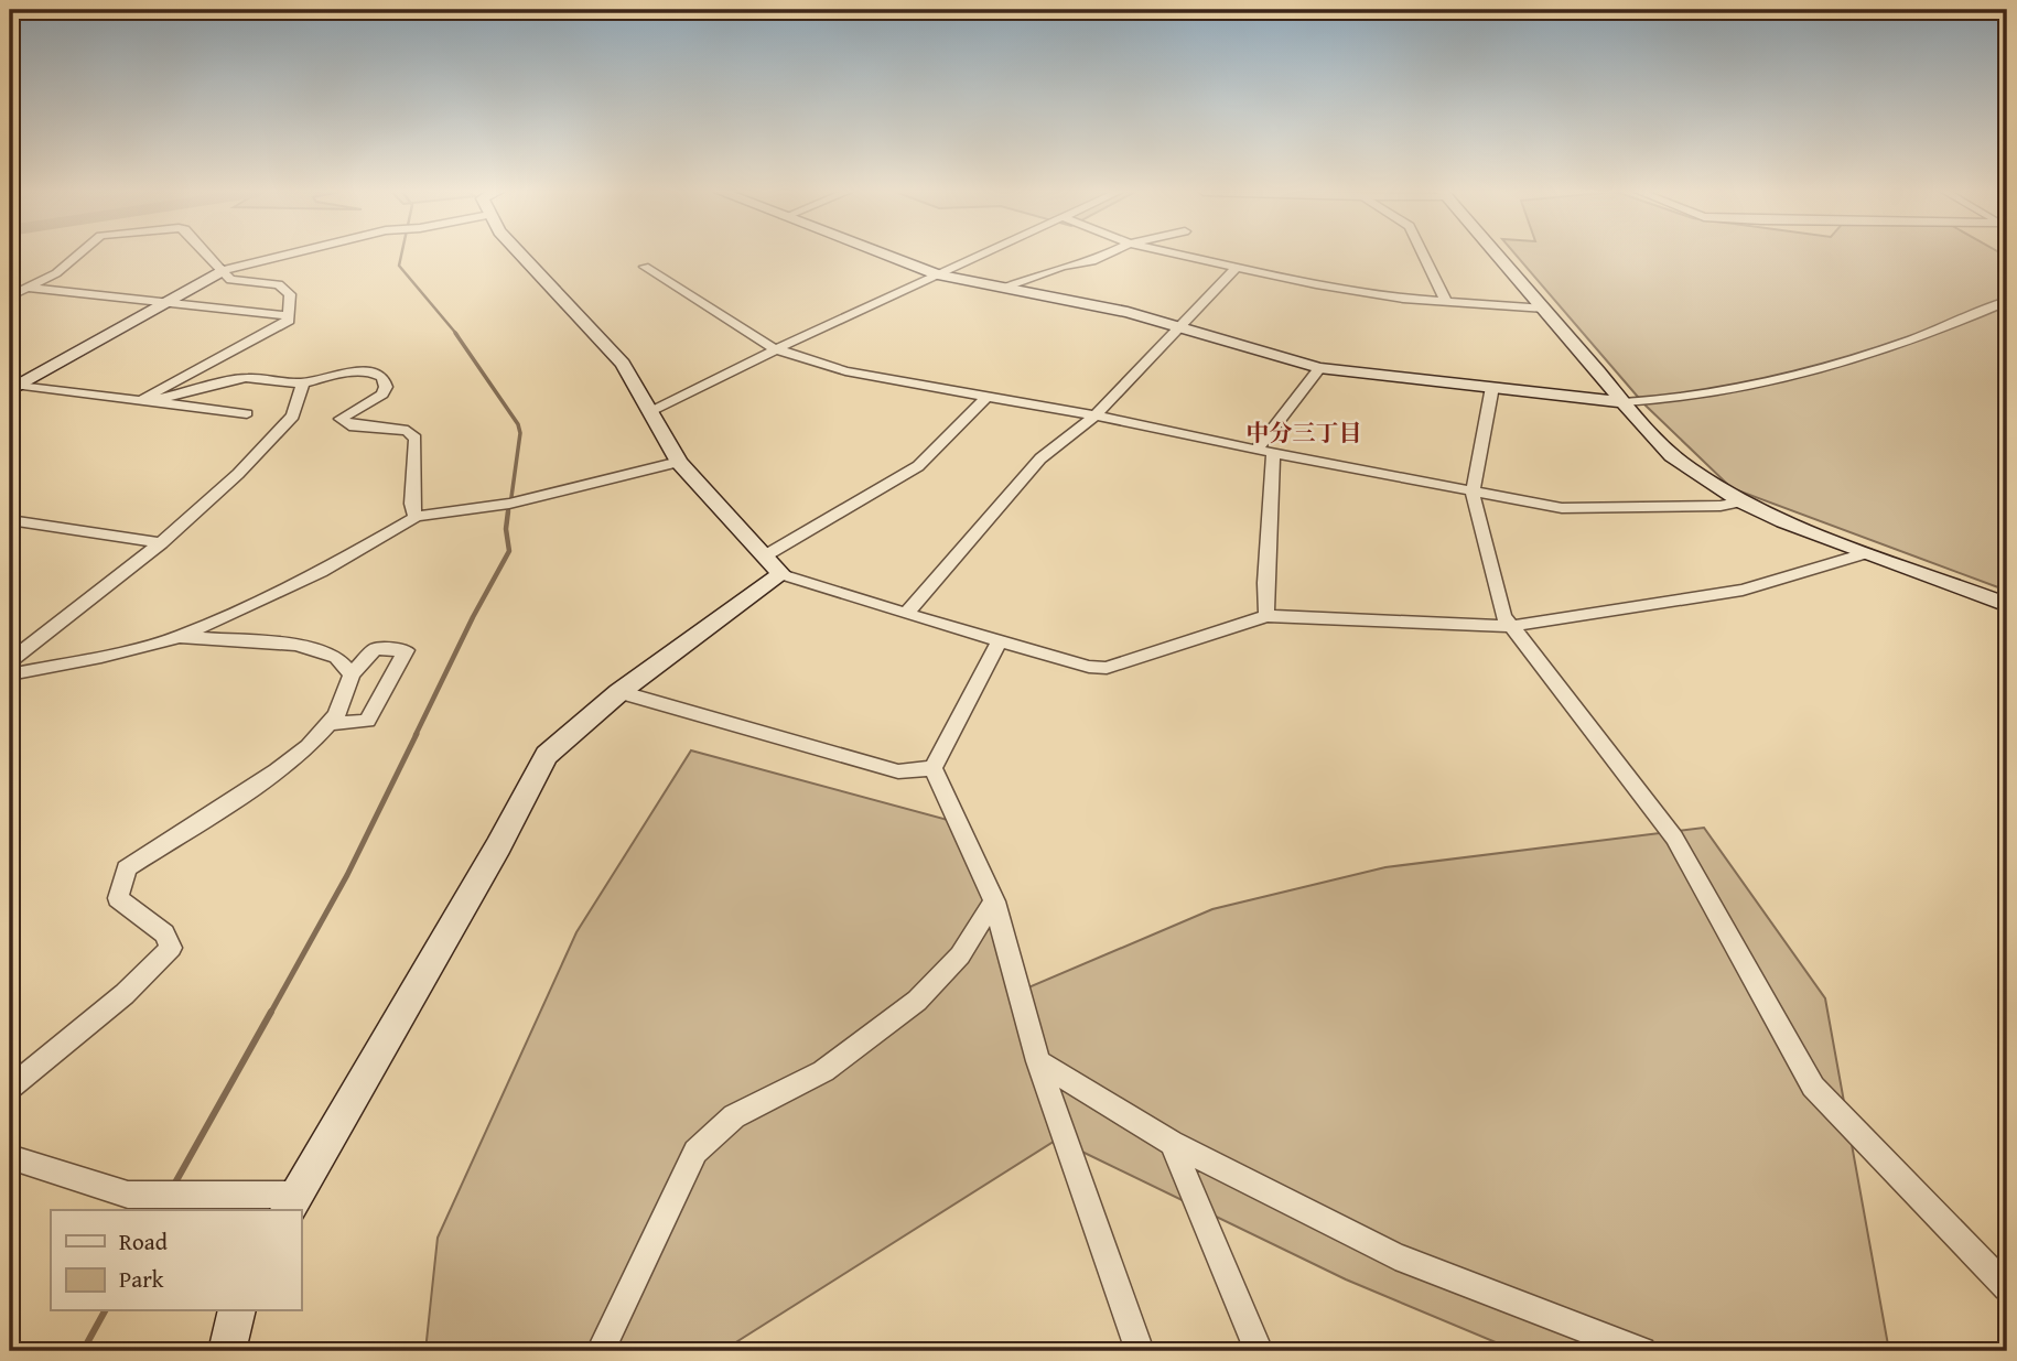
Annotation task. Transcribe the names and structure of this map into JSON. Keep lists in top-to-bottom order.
{
  "districts": ["中分三丁目"],
  "legend": ["Road", "Park"]
}
